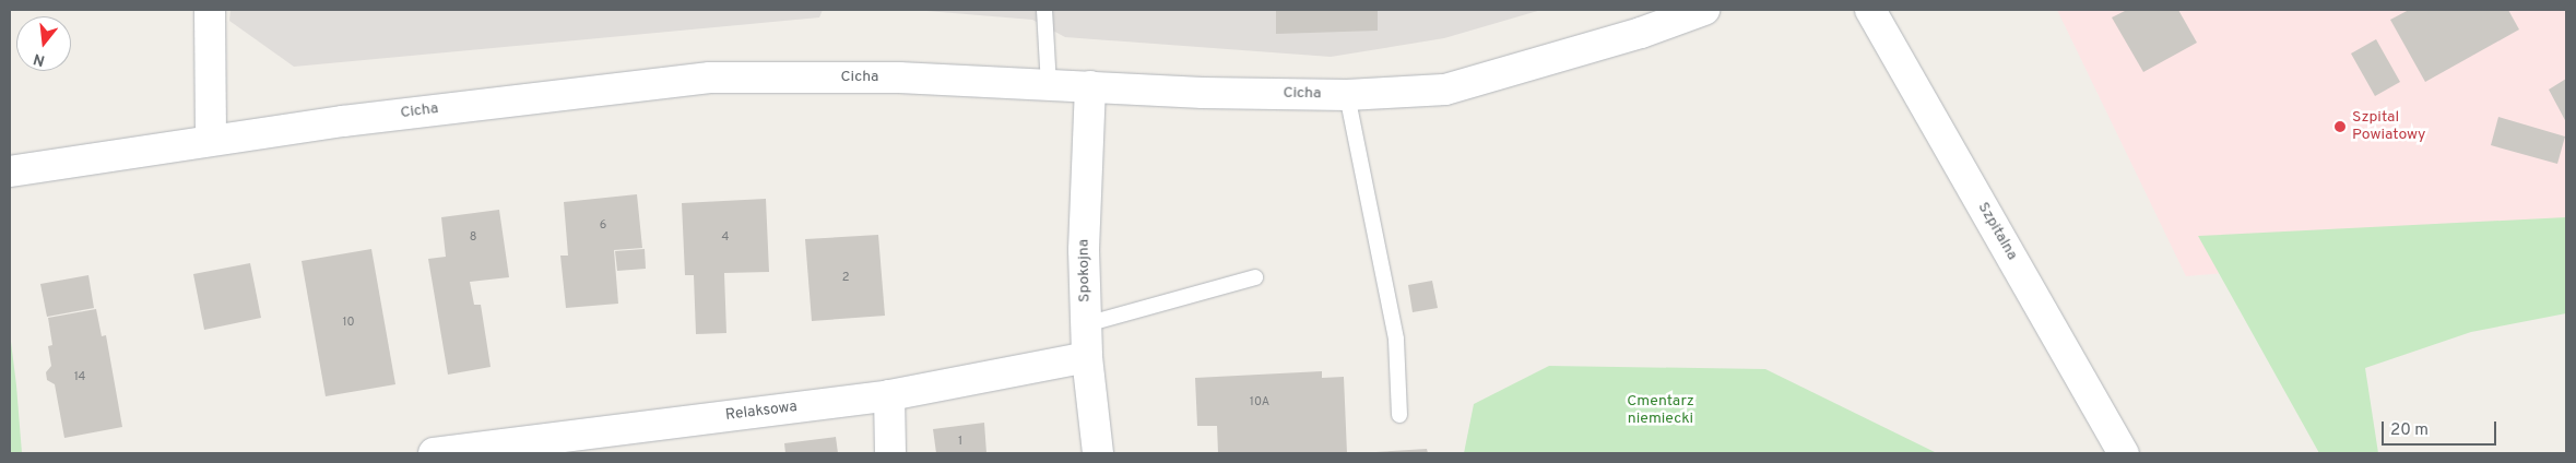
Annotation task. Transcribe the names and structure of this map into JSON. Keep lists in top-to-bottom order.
{
  "streets": {
    "street": [
      "Cicha",
      "Szpitalna",
      "Spokojna",
      "Relaksowa"
    ]
  },
  "crossings": [
    ["Cicha", "Spokojna"],
    ["Spokojna", "Relaksowa"]
  ],
  "parks": ["Cmentarz niemiecki"],
  "places": ["Szpital Powiatowy"],
  "house_numbers": [
    "6",
    "8",
    "4",
    "2",
    "10",
    "14",
    "10A",
    "1"
  ],
  "scale_bar": "20 m",
  "north": "bottom"
}
